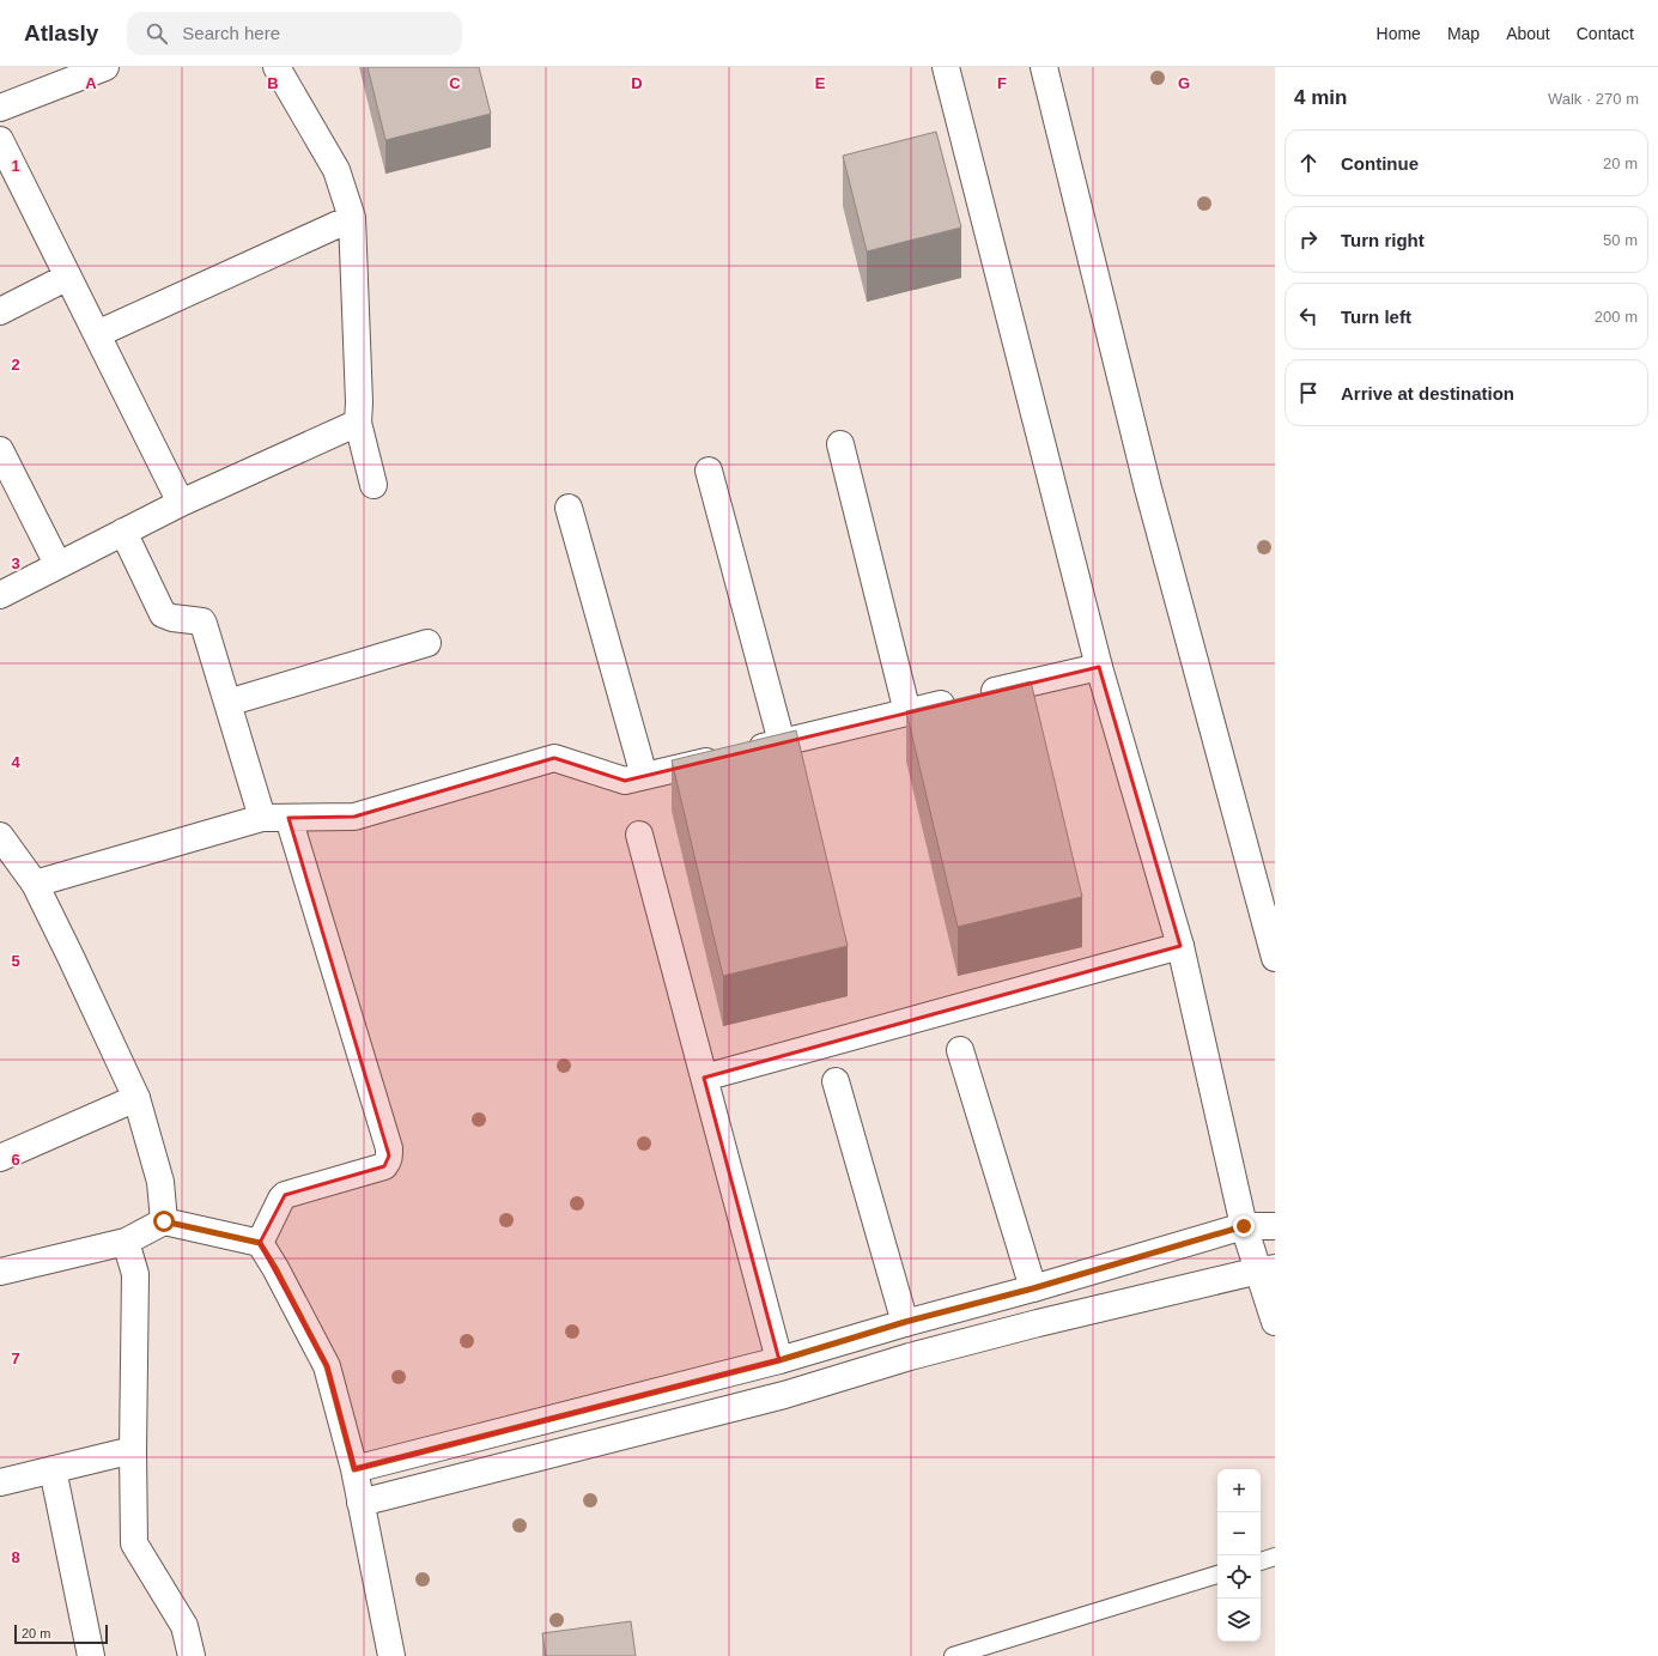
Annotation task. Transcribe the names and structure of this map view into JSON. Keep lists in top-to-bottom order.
{
  "scale_bar": "20 m",
  "page": {
    "header": "Atlasly",
    "search": "Search here",
    "nav": [
      "Home",
      "Map",
      "About",
      "Contact"
    ],
    "heading": ["4 min", "Walk · 270 m"],
    "list": [
      ["Continue", "20 m"],
      ["Turn right", "50 m"],
      ["Turn left", "200 m"],
      "Arrive at destination"
    ],
    "map_buttons": ["+", "−"],
    "scale": "20 m"
  },
  "grid": {
    "columns": [
      "A",
      "B",
      "C",
      "D",
      "E",
      "F",
      "G"
    ],
    "rows": [
      "1",
      "2",
      "3",
      "4",
      "5",
      "6",
      "7",
      "8"
    ]
  }
}
